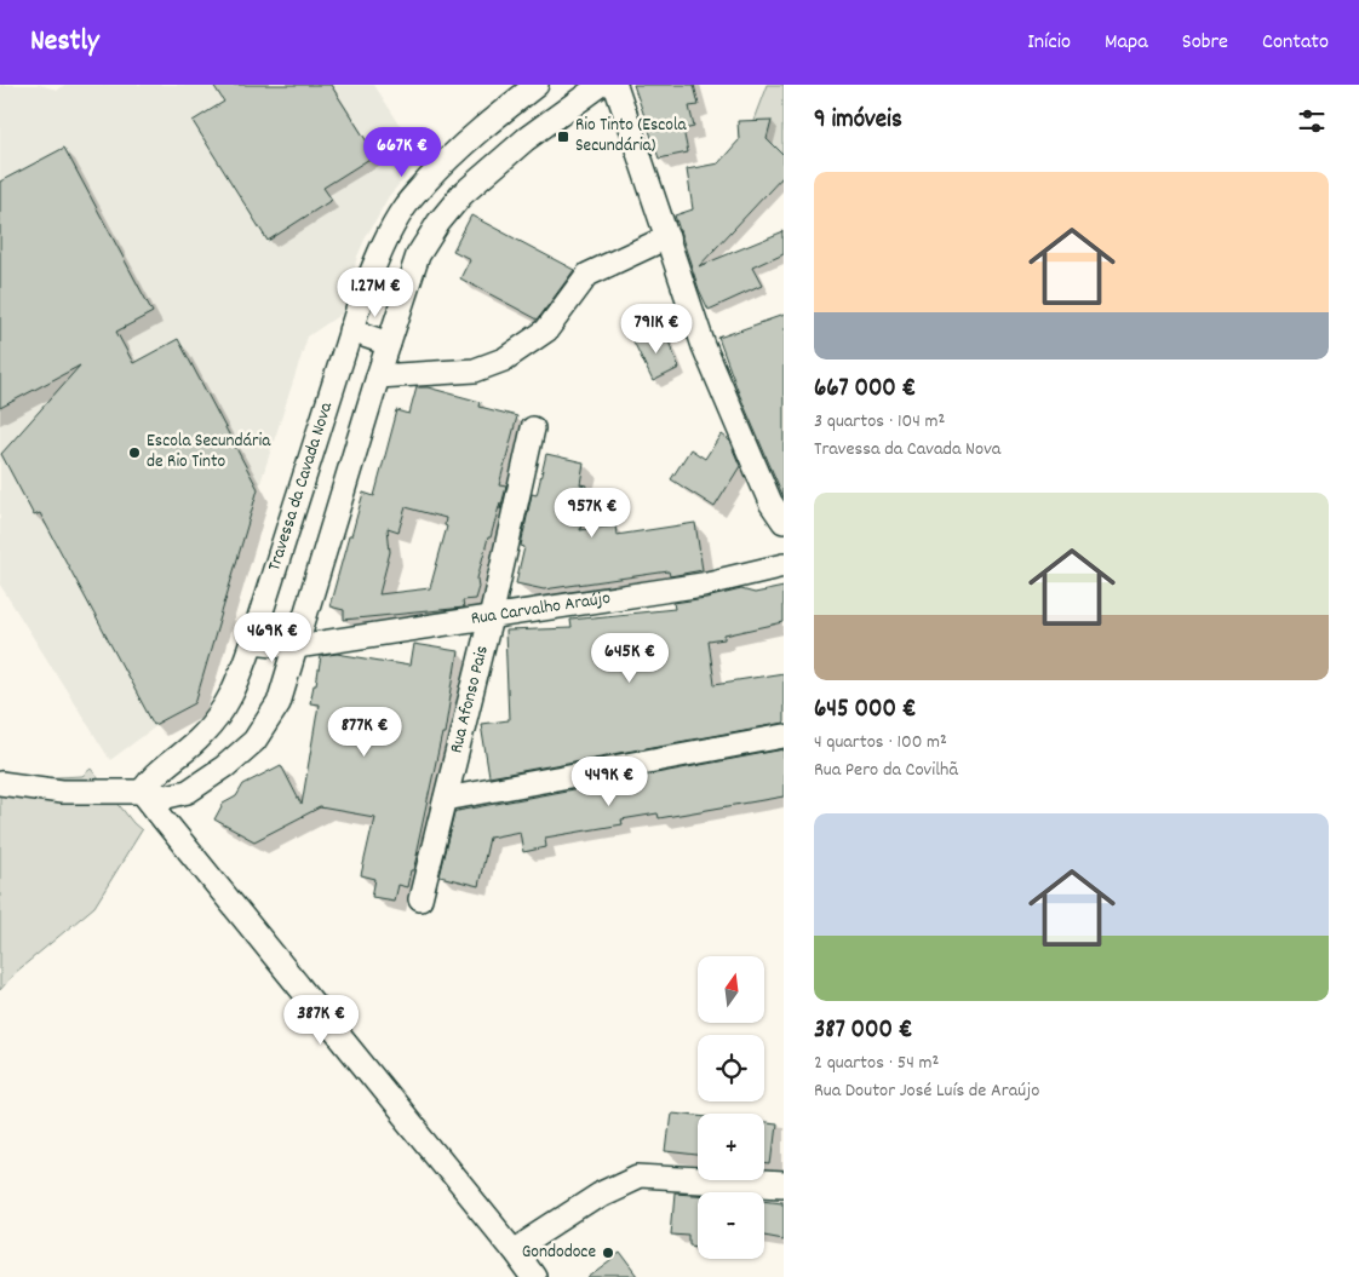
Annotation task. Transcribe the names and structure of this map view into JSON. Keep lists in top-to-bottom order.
{
  "streets": {
    "street": ["Travessa da Cavada Nova", "Rua Carvalho Araújo", "Rua Afonso Pais"]
  },
  "crossings": [
    ["Rua Carvalho Araújo", "Rua Afonso Pais"]
  ],
  "places": {
    "transit": ["Rio Tinto (Escola Secundária)"],
    "other": ["Escola Secundária de Rio Tinto", "Gondodoce"]
  },
  "north": "top",
  "page": {
    "header": "Nestly",
    "nav": [
      "Início",
      "Mapa",
      "Sobre",
      "Contato"
    ],
    "heading": "9 imóveis",
    "price": [
      "667K €",
      "1.27M €",
      "791K €",
      "957K €",
      "469K €",
      "645K €",
      "877K €",
      "449K €",
      "387K €"
    ],
    "list": [
      {
        "name": "667 000 €",
        "note": "3 quartos · 104 m² · Travessa da Cavada Nova"
      },
      {
        "name": "645 000 €",
        "note": "4 quartos · 100 m² · Rua Pero da Covilhã"
      },
      {
        "name": "387 000 €",
        "note": "2 quartos · 54 m² · Rua Doutor José Luís de Araújo"
      }
    ],
    "map_buttons": ["+", "−"]
  }
}
